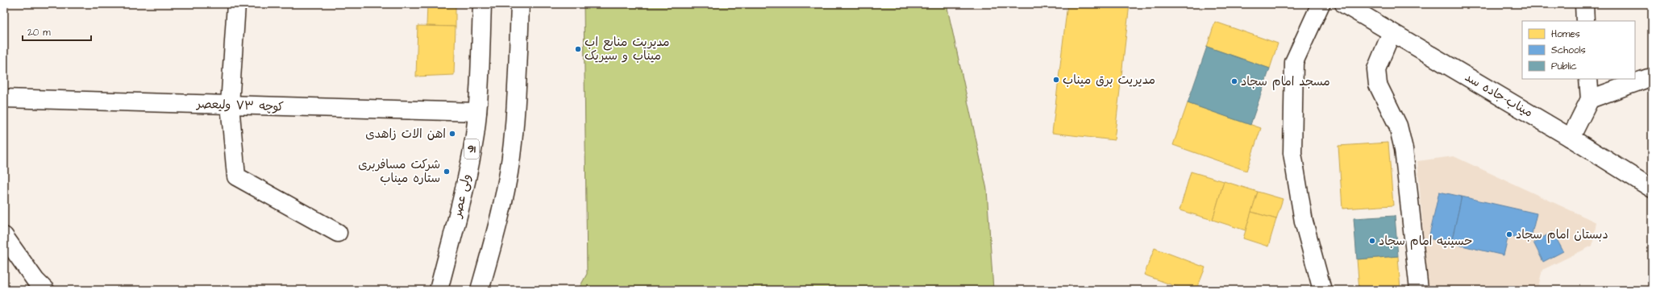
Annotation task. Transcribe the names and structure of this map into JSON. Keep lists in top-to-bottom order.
{
  "streets": {
    "street": [
      "میناب-جاده سد",
      "کوچه ۷۳ ولیعصر",
      "91",
      "ولی عصر"
    ]
  },
  "crossings": [
    ["کوچه ۷۳ ولیعصر", "ولی عصر"]
  ],
  "places": [
    "مدیریت منابع اب میناب و سیریک",
    "مدیریت برق میناب",
    "مسجد امام سجاد",
    "اهن الات زاهدی",
    "شرکت مسافربری ستاره میناب",
    "دبستان امام سجاد",
    "حسینیه امام سجاد"
  ],
  "legend": ["Homes", "Schools", "Public"],
  "scale_bar": "20 m"
}
